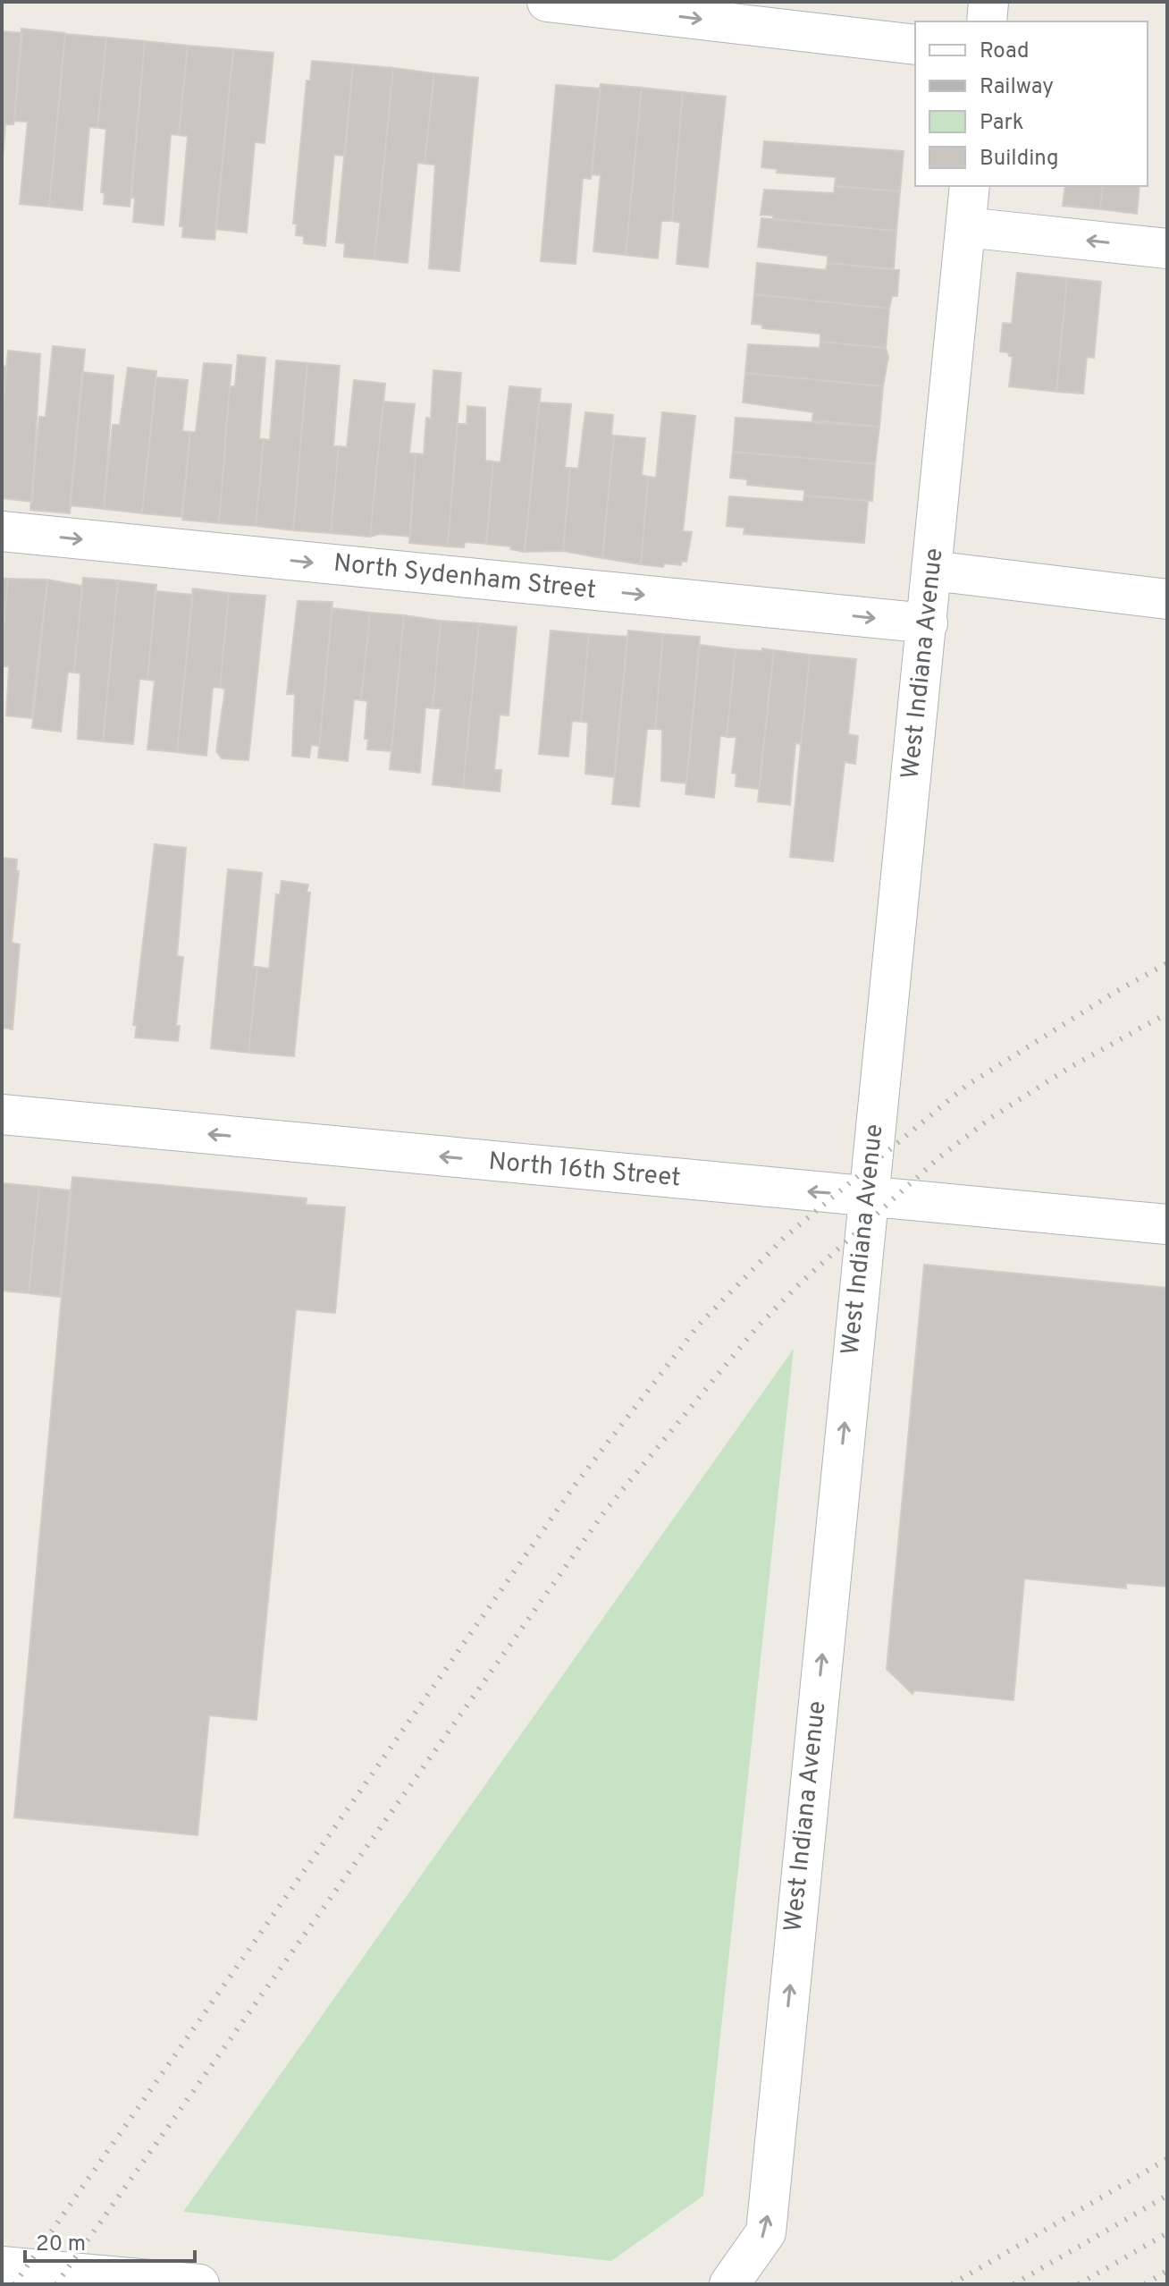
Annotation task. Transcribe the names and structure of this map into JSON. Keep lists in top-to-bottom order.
{
  "streets": {
    "street": ["North Sydenham Street", "West Indiana Avenue", "North 16th Street"]
  },
  "crossings": [
    ["North Sydenham Street", "West Indiana Avenue"],
    ["West Indiana Avenue", "North 16th Street"]
  ],
  "one_way": ["North Sydenham Street", "West Indiana Avenue", "North 16th Street"],
  "legend": [
    "Road",
    "Railway",
    "Park",
    "Building"
  ],
  "scale_bar": "20 m"
}
